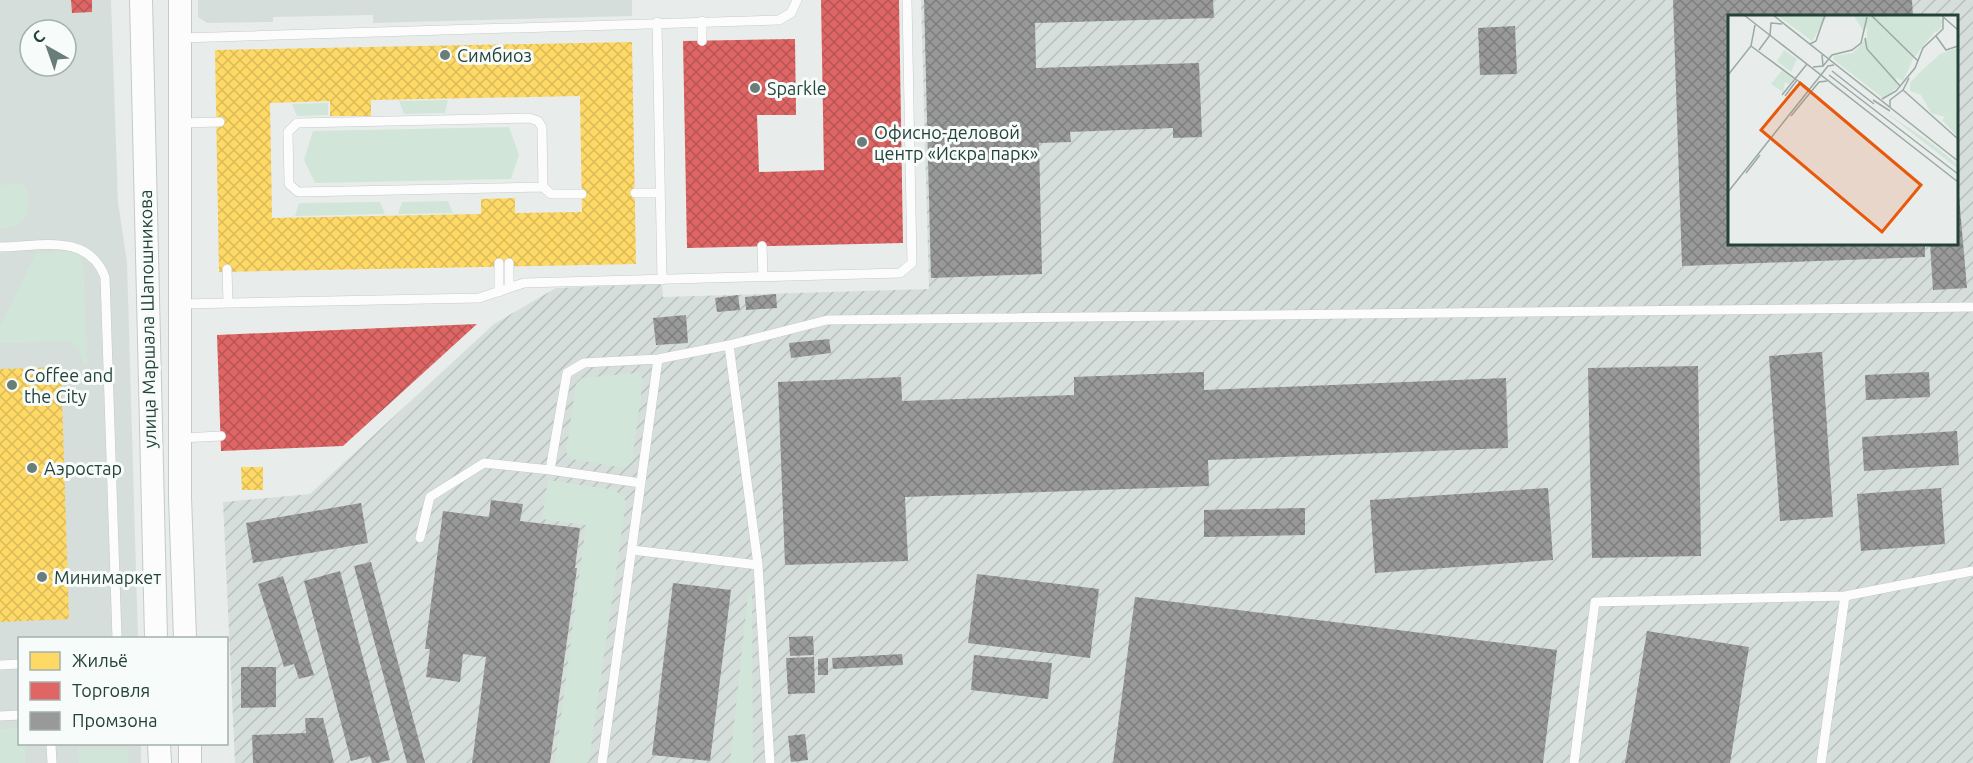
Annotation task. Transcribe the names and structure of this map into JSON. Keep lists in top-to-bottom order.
{
  "streets": {
    "street": ["улица Маршала Шапошникова"]
  },
  "places": [
    "Симбиоз",
    "Sparkle",
    "Офисно-деловой центр «Искра парк»",
    "Coffee and the City",
    "Аэростар",
    "Минимаркет"
  ],
  "legend": ["Жильё", "Торговля", "Промзона"],
  "north": "top left"
}
